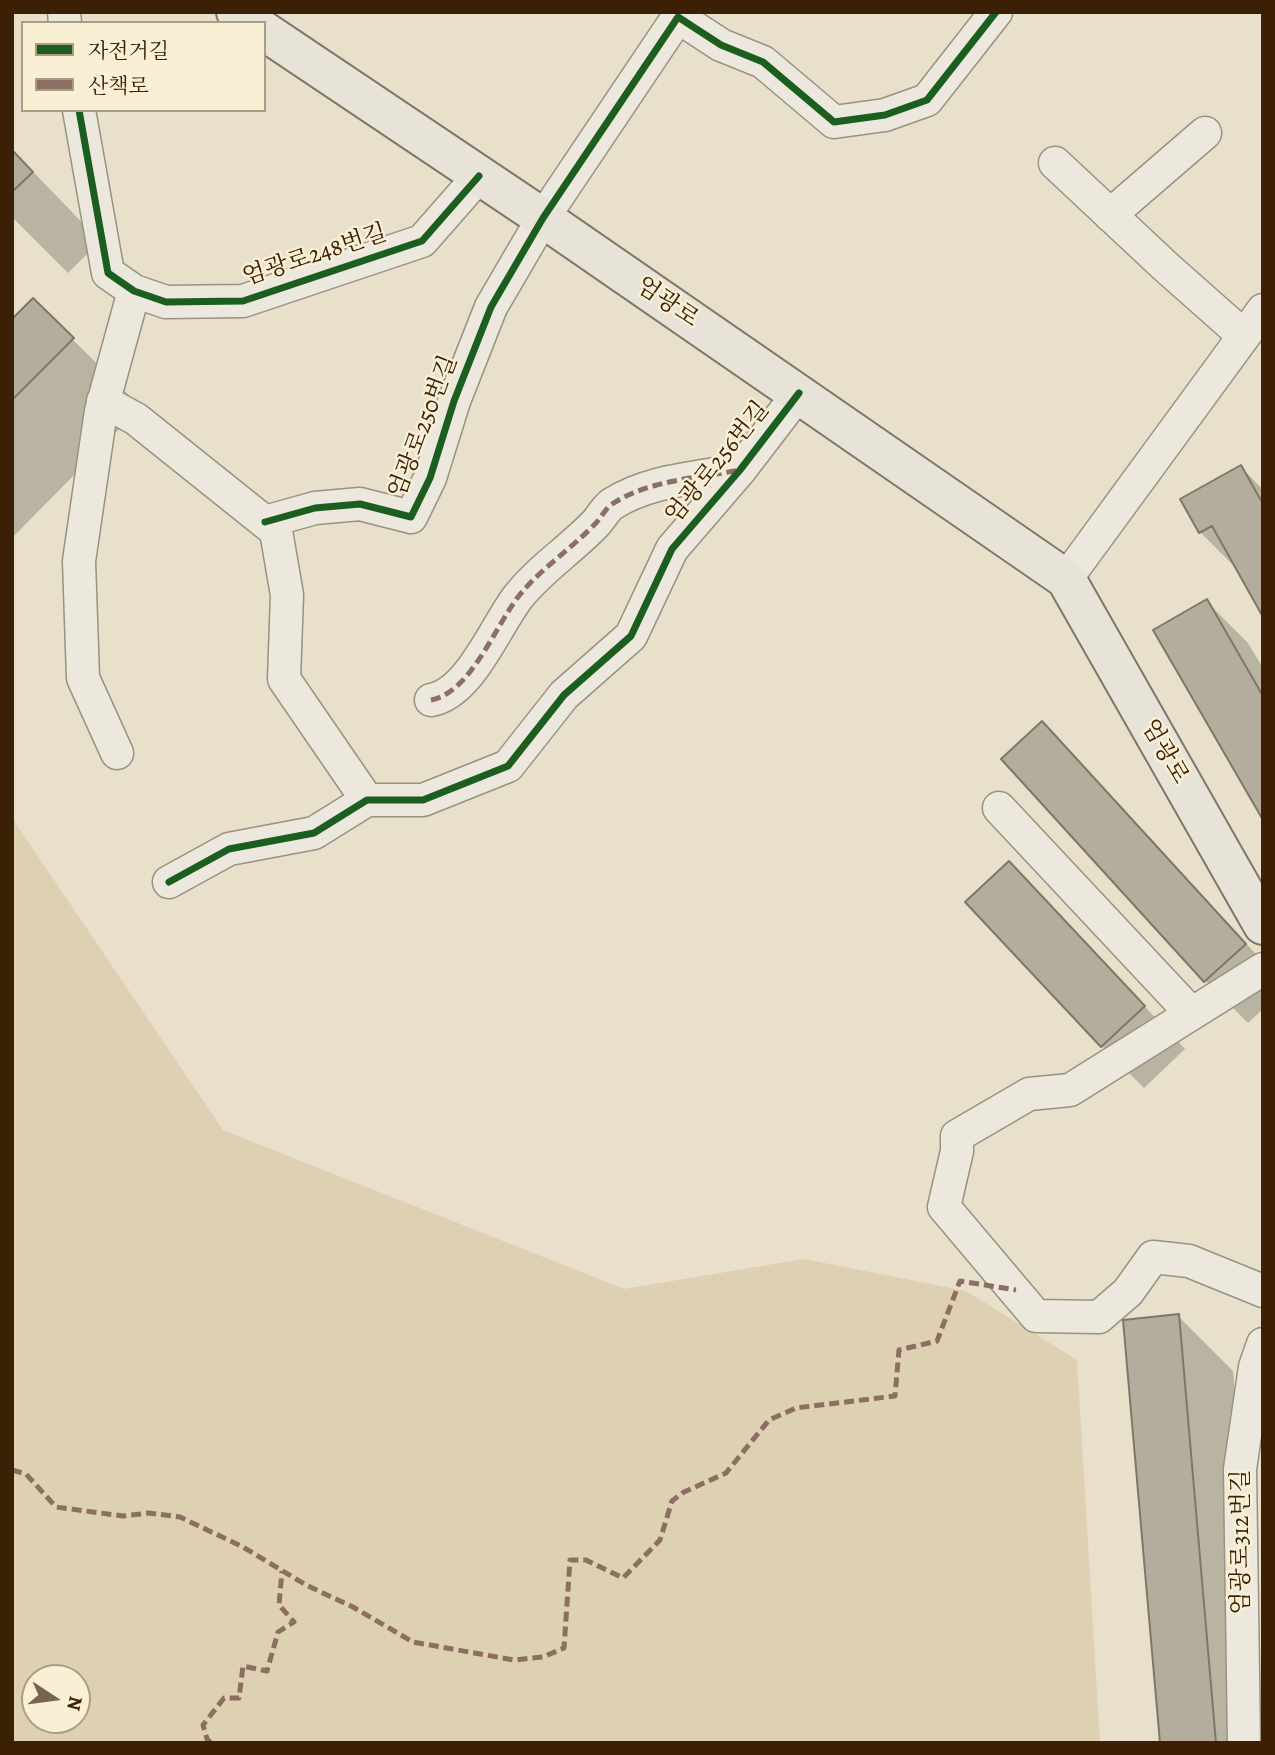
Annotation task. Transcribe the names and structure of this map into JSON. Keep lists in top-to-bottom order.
{
  "streets": {
    "main road": ["엄광로"],
    "street": [
      "엄광로248번길",
      "엄광로250번길",
      "엄광로256번길",
      "엄광로312번길"
    ]
  },
  "crossings": [
    ["엄광로248번길", "엄광로"],
    ["엄광로", "엄광로250번길"],
    ["엄광로", "엄광로256번길"]
  ],
  "legend": ["자전거길", "산책로"],
  "north": "right"
}
